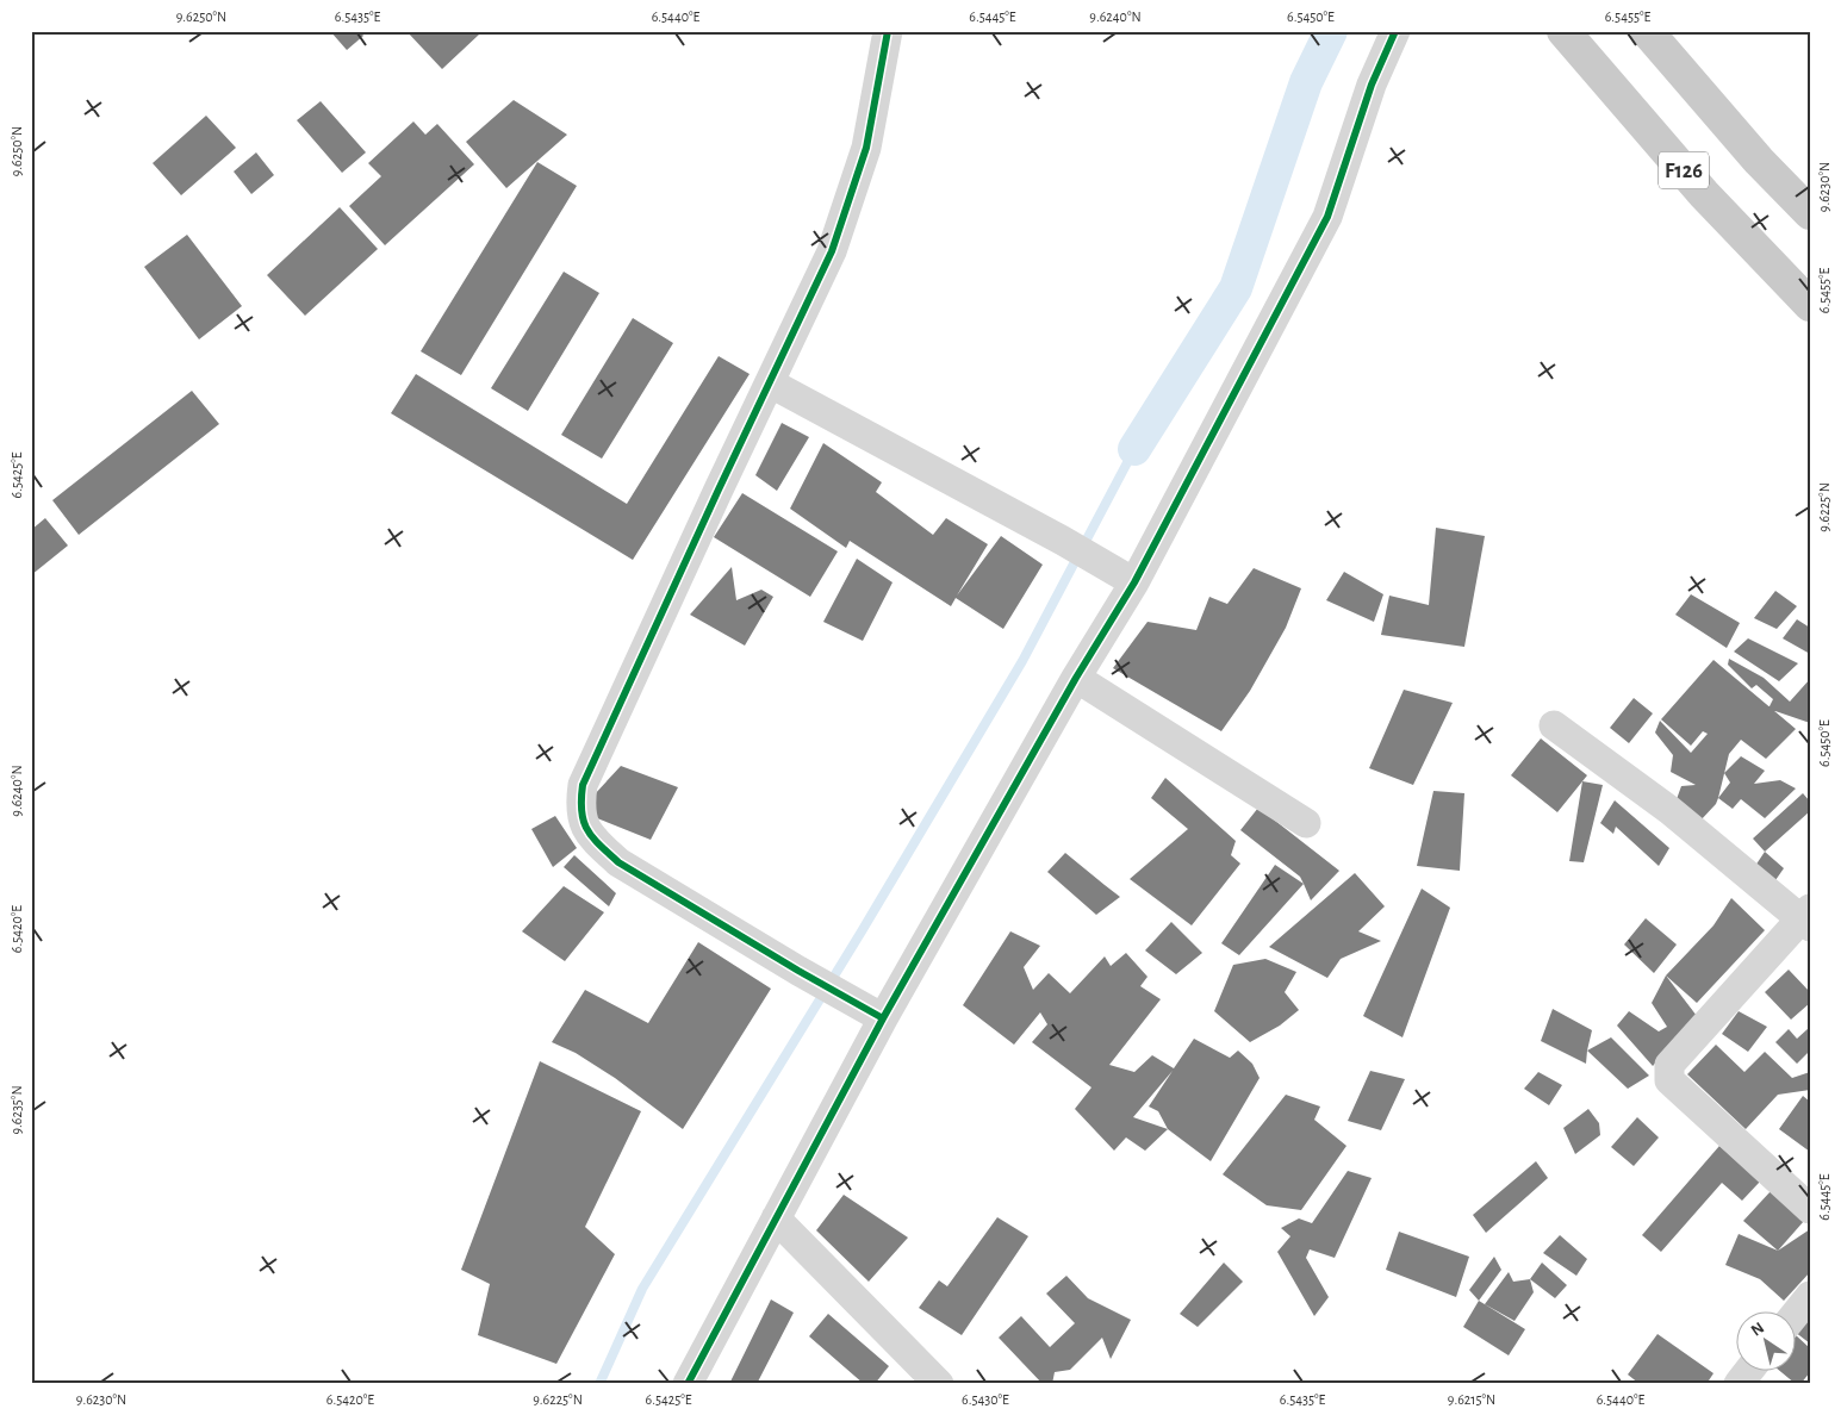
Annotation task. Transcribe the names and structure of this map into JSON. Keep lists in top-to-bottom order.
{
  "streets": {
    "main road": ["F126"]
  },
  "north": "top left",
  "coordinates": [
    "9.6250°N",
    "6.5435°E",
    "6.5440°E",
    "6.5445°E",
    "9.6240°N",
    "6.5450°E",
    "6.5455°E",
    "9.6230°N",
    "6.5425°E",
    "9.6225°N",
    "6.5420°E",
    "9.6235°N",
    "6.5430°E",
    "9.6215°N"
  ]
}
